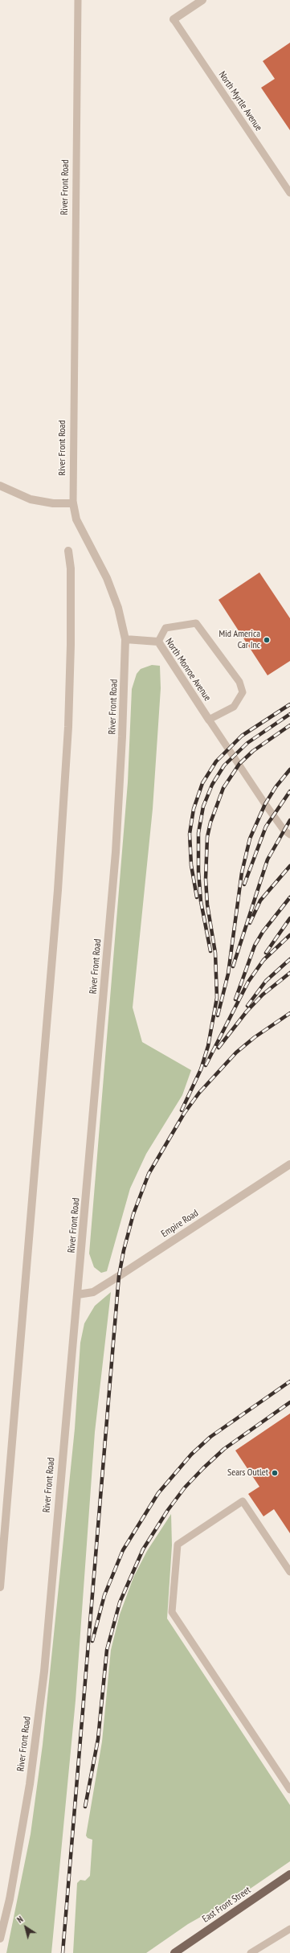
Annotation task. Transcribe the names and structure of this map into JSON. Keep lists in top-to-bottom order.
{
  "streets": {
    "main road": ["East Front Street"],
    "street": ["River Front Road", "North Monroe Avenue", "Empire Road"],
    "lane": ["North Myrtle Avenue"]
  },
  "crossings": [
    ["River Front Road", "North Monroe Avenue"],
    ["River Front Road", "Empire Road"]
  ],
  "places": ["Mid America Car Inc", "Sears Outlet"],
  "north": "top left"
}
